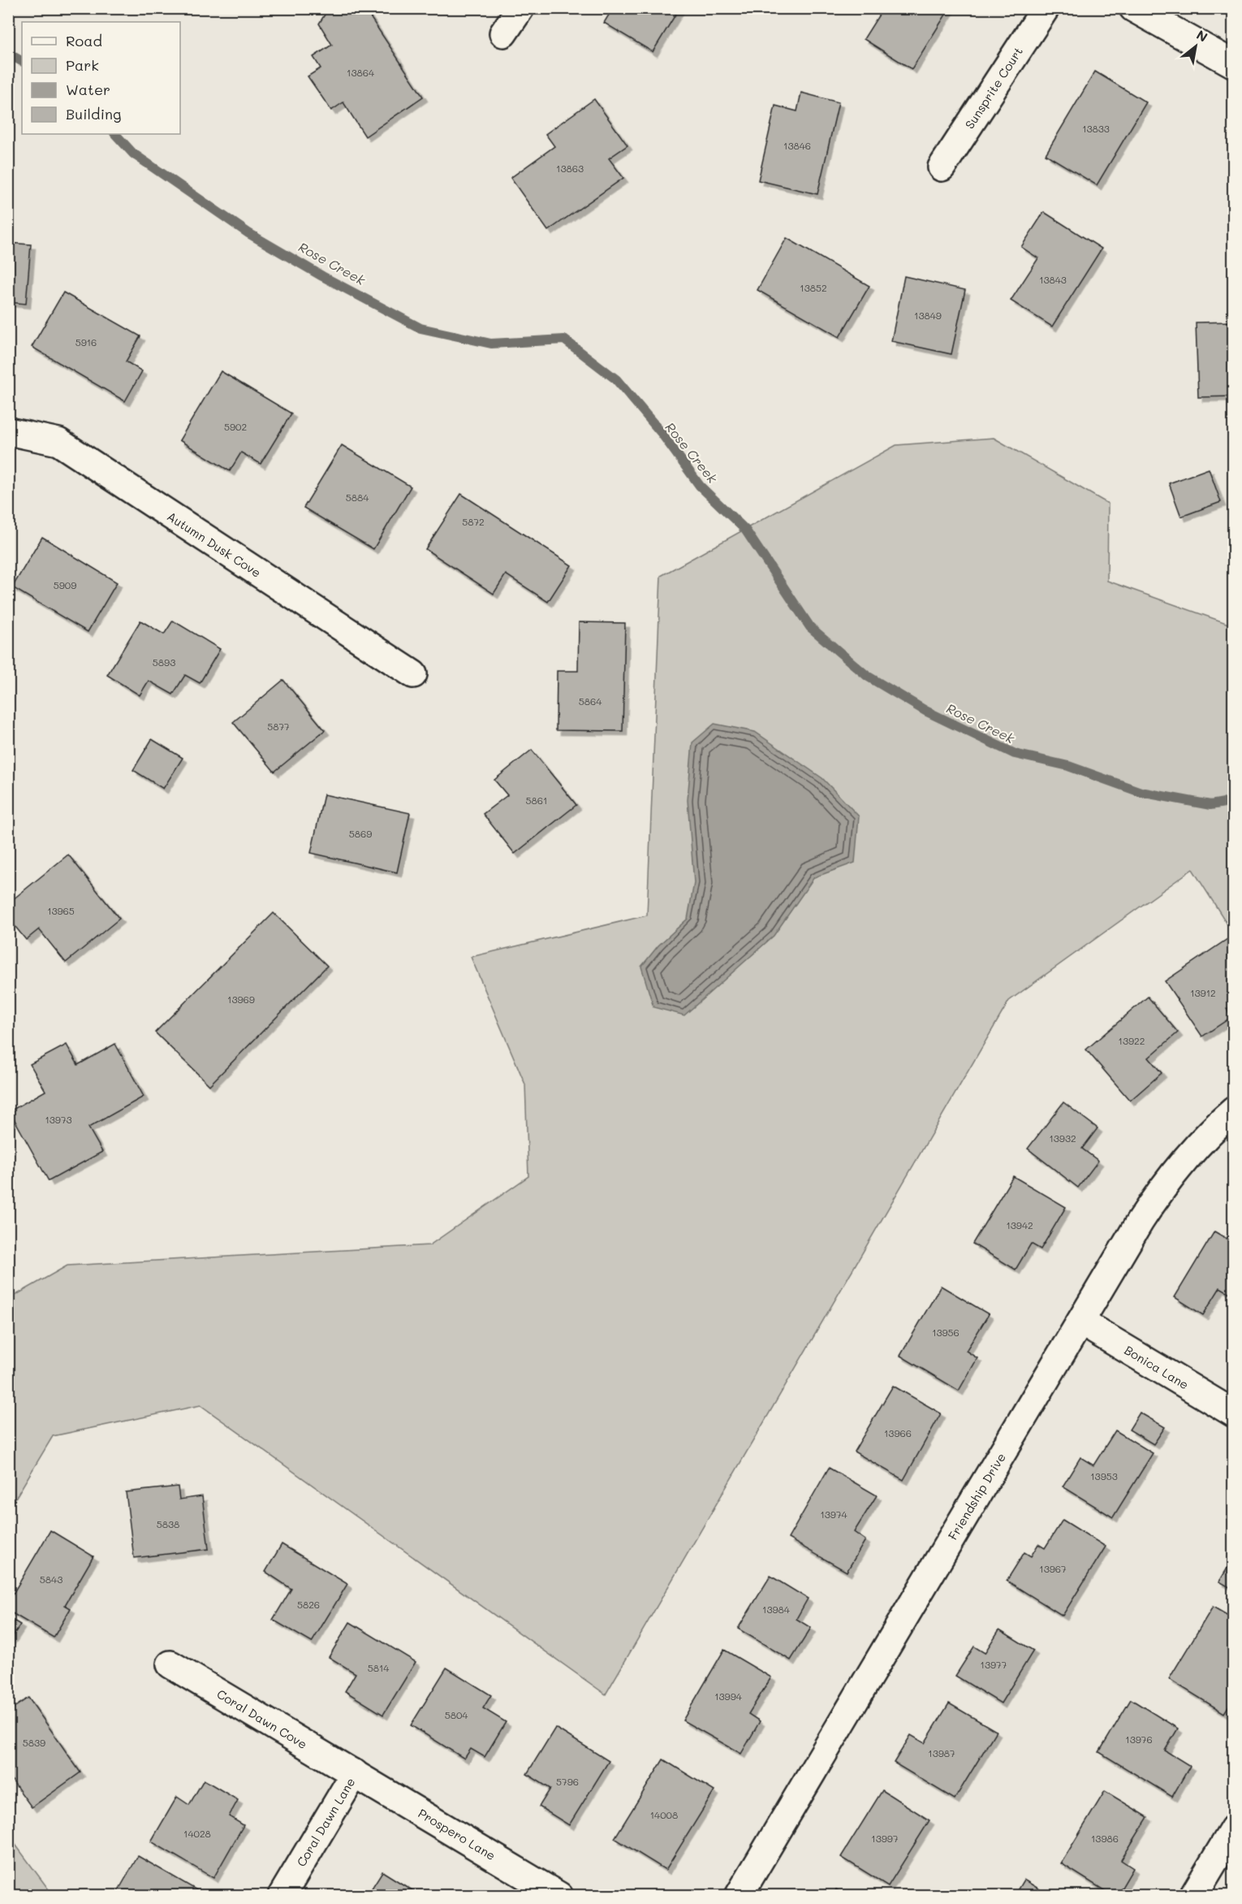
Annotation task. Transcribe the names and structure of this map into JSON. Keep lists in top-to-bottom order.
{
  "streets": {
    "street": [
      "Sunsprite Court",
      "Autumn Dusk Cove",
      "Bonica Lane",
      "Friendship Drive",
      "Coral Dawn Cove",
      "Coral Dawn Lane",
      "Prospero Lane"
    ]
  },
  "crossings": [
    ["Bonica Lane", "Friendship Drive"],
    ["Coral Dawn Cove", "Coral Dawn Lane"],
    ["Coral Dawn Cove", "Prospero Lane"],
    ["Coral Dawn Lane", "Prospero Lane"]
  ],
  "water": ["Rose Creek"],
  "house_numbers": [
    "13864",
    "13833",
    "13846",
    "13863",
    "13843",
    "13852",
    "13849",
    "5916",
    "5902",
    "5884",
    "5872",
    "5909",
    "5893",
    "5864",
    "5877",
    "5861",
    "5869",
    "13965",
    "13912",
    "13969",
    "13922",
    "13973",
    "13932",
    "13942",
    "13956",
    "13966",
    "13953",
    "13974",
    "5838",
    "13967",
    "5843",
    "5826",
    "13984",
    "13977",
    "5814",
    "13994",
    "5804",
    "13976",
    "5839",
    "13987",
    "5796",
    "14008",
    "14028",
    "13997",
    "13986"
  ],
  "legend": [
    "Road",
    "Park",
    "Water",
    "Building"
  ],
  "north": "top right"
}
